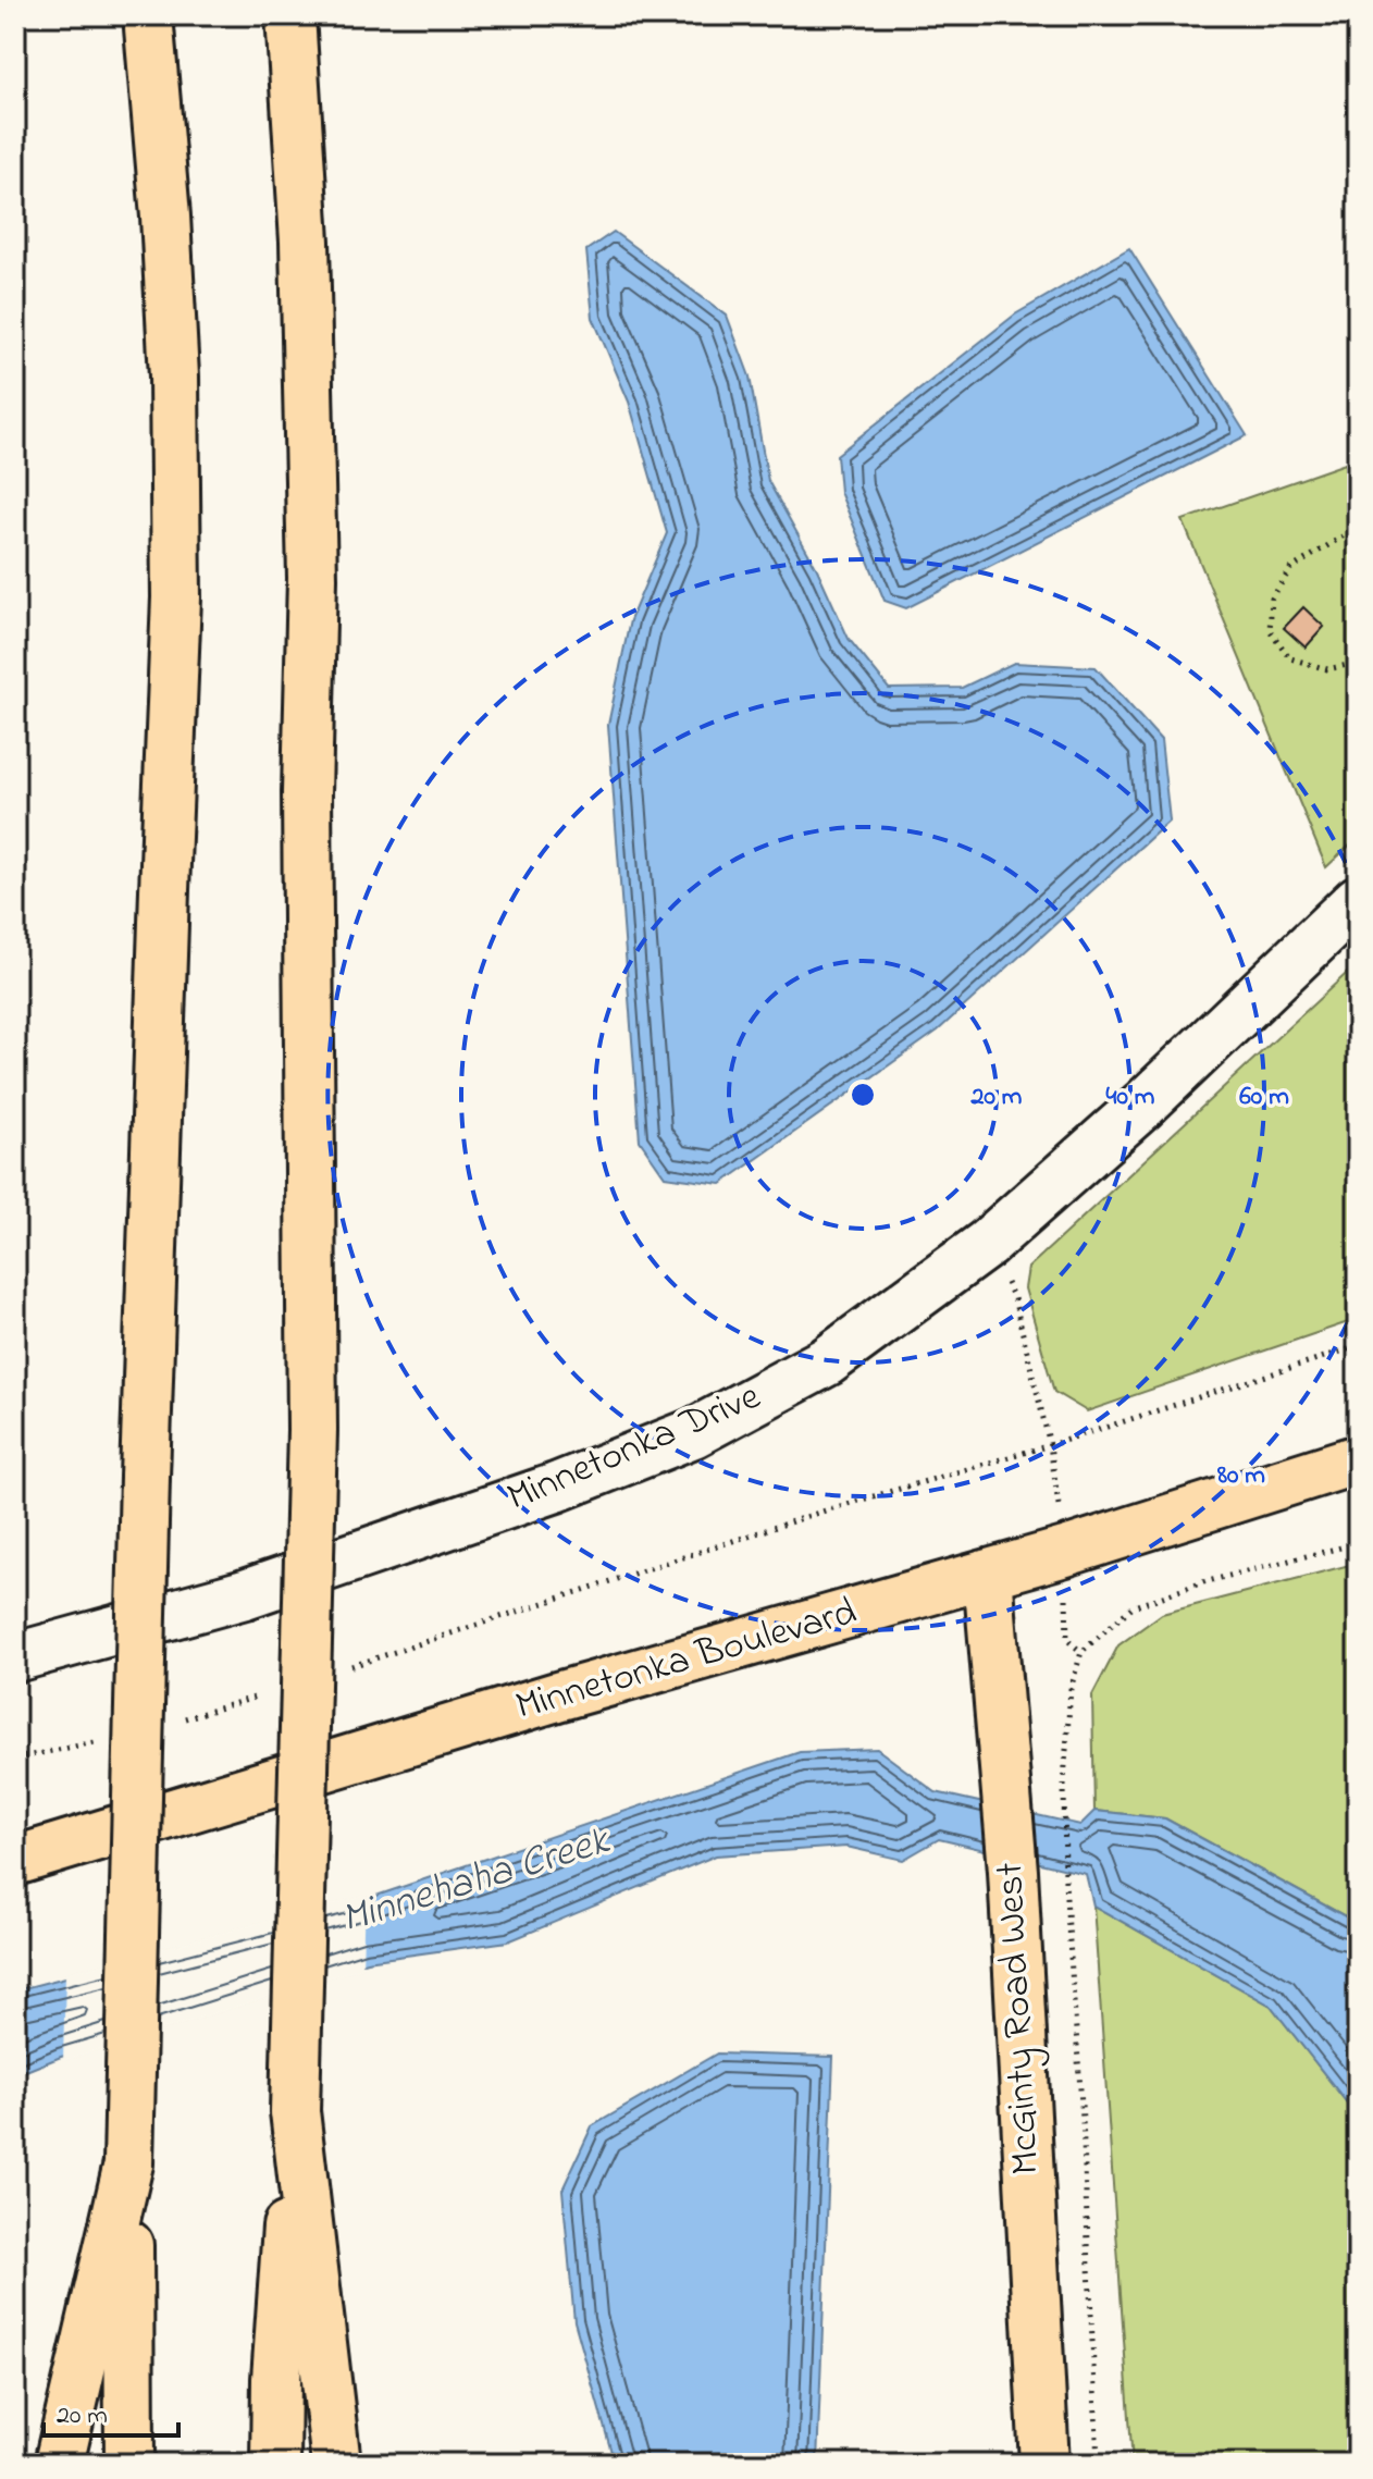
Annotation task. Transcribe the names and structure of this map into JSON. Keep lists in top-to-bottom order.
{
  "streets": {
    "main road": ["Minnetonka Boulevard", "McGinty Road West"],
    "street": ["Minnetonka Drive"]
  },
  "crossings": [
    ["Minnetonka Boulevard", "McGinty Road West"]
  ],
  "water": ["Minnehaha Creek"],
  "scale_bar": "20 m",
  "rings": [
    "20 m",
    "40 m",
    "60 m",
    "80 m"
  ]
}
